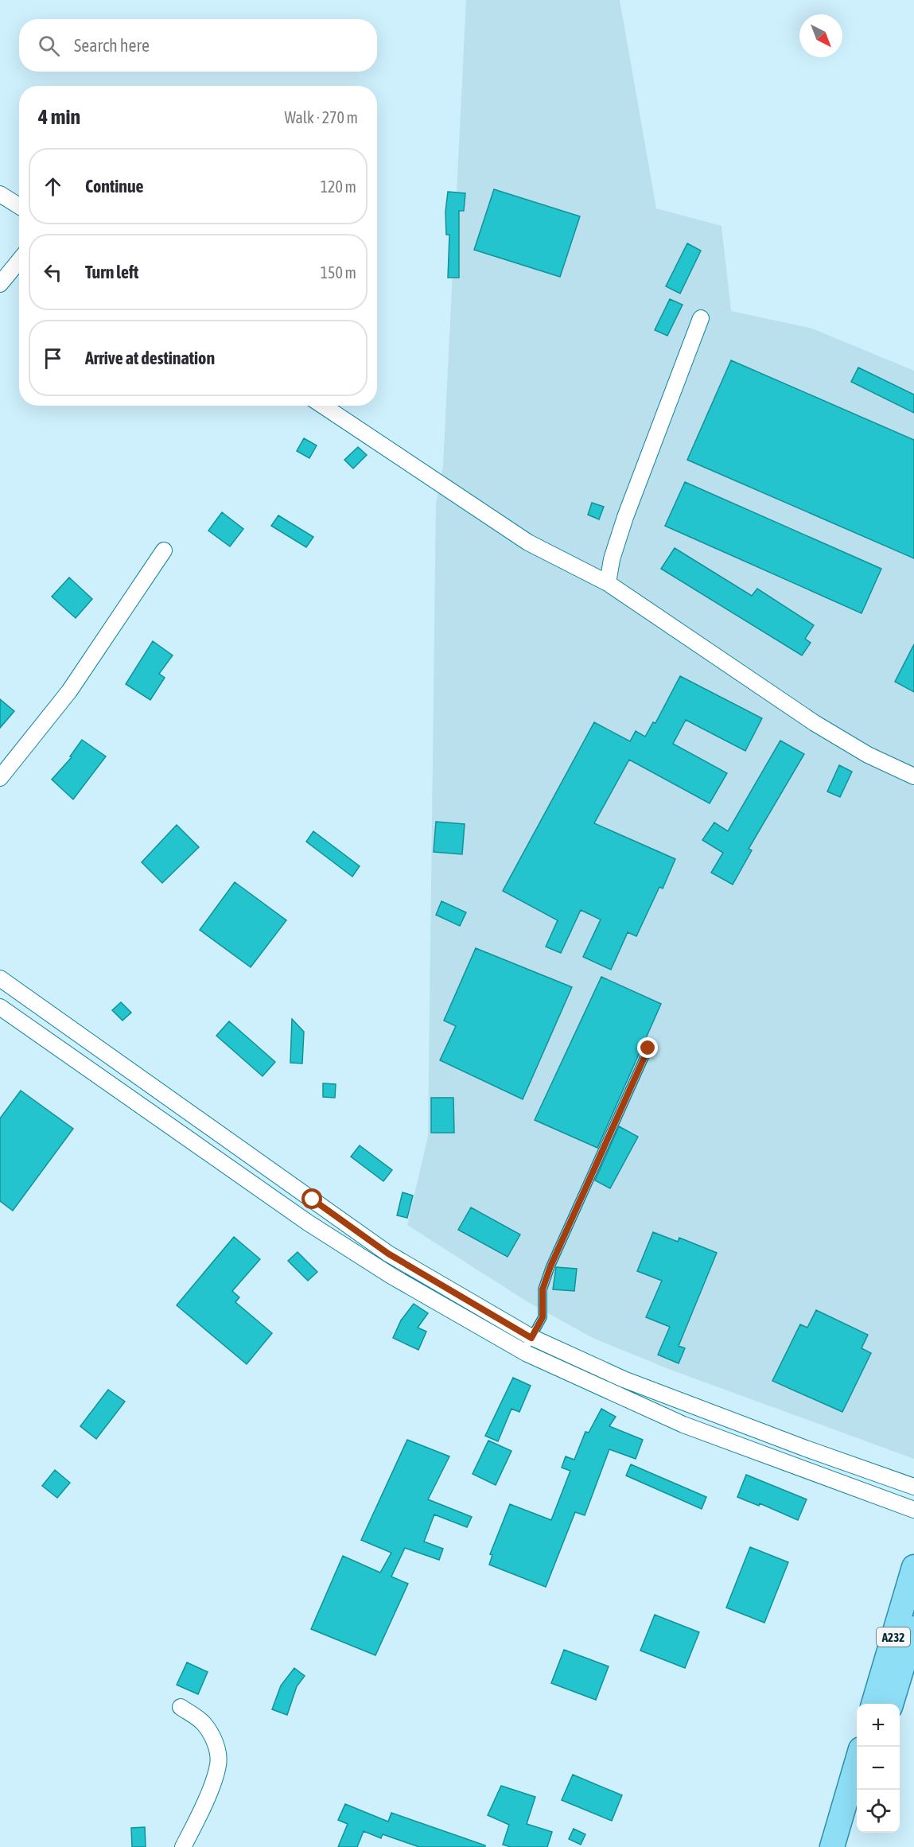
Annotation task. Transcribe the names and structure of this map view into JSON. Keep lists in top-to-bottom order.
{
  "streets": {
    "main road": ["A232"]
  },
  "north": "bottom right",
  "page": {
    "search": "Search here",
    "heading": ["4 min", "Walk · 270 m"],
    "list": [
      ["Continue", "120 m"],
      ["Turn left", "150 m"],
      "Arrive at destination"
    ],
    "map_buttons": ["+", "−"]
  }
}
